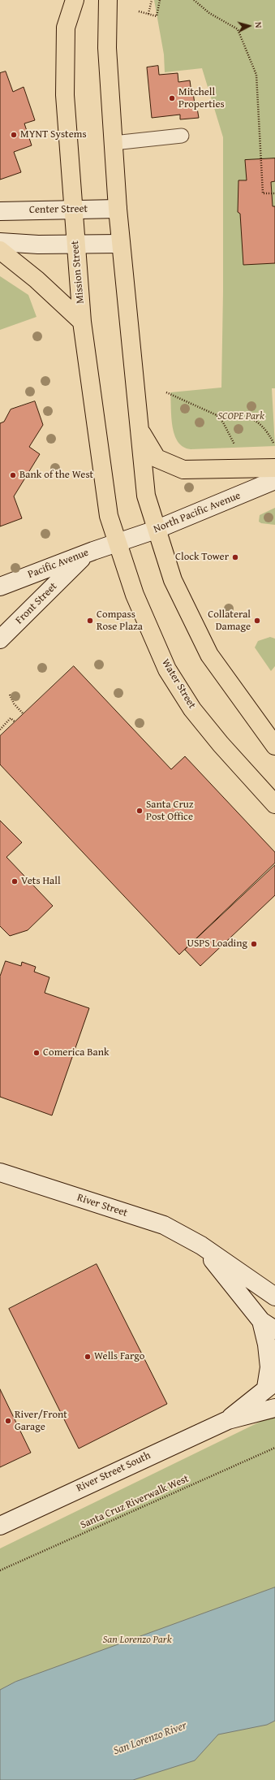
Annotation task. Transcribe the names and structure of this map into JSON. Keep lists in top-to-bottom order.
{
  "streets": {
    "main road": ["Mission Street", "Water Street"],
    "street": [
      "Center Street",
      "North Pacific Avenue",
      "Pacific Avenue",
      "Front Street",
      "River Street",
      "River Street South"
    ],
    "path": ["Santa Cruz Riverwalk West"]
  },
  "crossings": [
    ["Center Street", "Mission Street"],
    ["Mission Street", "North Pacific Avenue"],
    ["Mission Street", "Pacific Avenue"],
    ["Mission Street", "Water Street"],
    ["North Pacific Avenue", "Pacific Avenue"],
    ["North Pacific Avenue", "Water Street"],
    ["Pacific Avenue", "Front Street"],
    ["Pacific Avenue", "Water Street"]
  ],
  "water": ["San Lorenzo River"],
  "parks": ["SCOPE Park", "San Lorenzo Park"],
  "places": [
    "Mitchell Properties",
    "MYNT Systems",
    "Bank of the West",
    "Clock Tower",
    "Compass Rose Plaza",
    "Collateral Damage",
    "Santa Cruz Post Office",
    "Vets Hall",
    "USPS Loading",
    "Comerica Bank",
    "Wells Fargo",
    "River/Front Garage"
  ],
  "north": "right"
}
